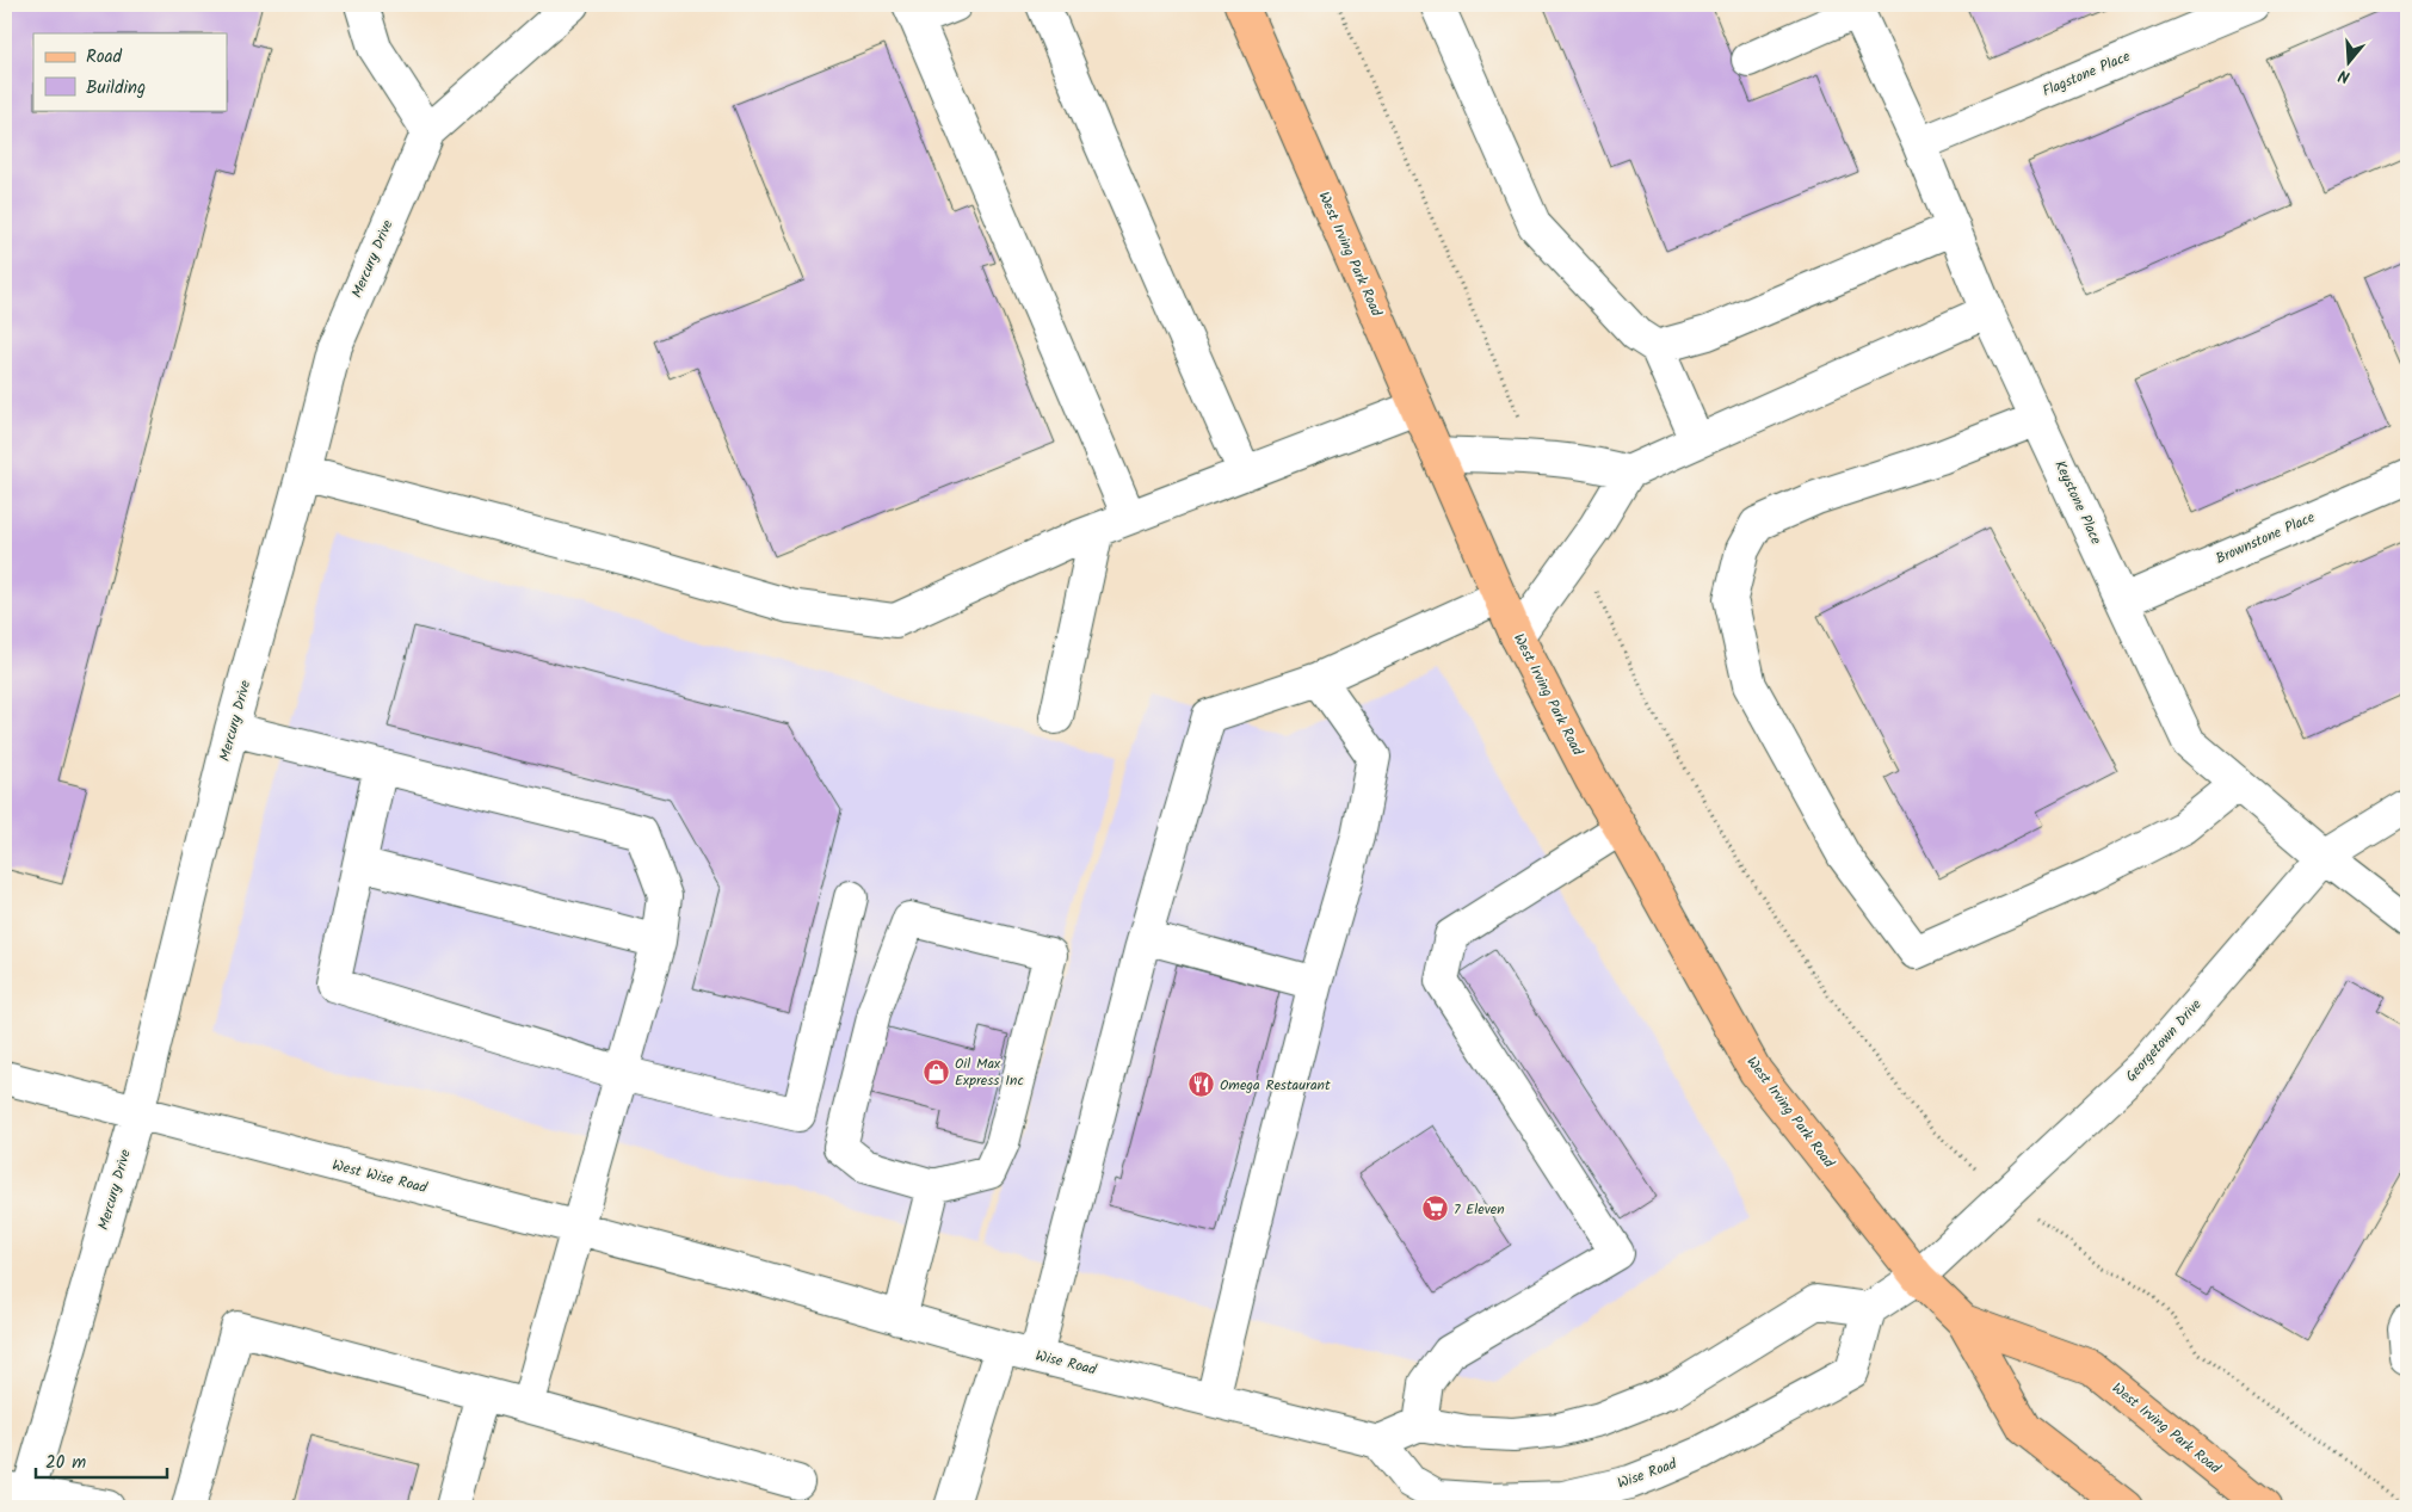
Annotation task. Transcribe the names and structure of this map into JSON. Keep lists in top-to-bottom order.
{
  "streets": {
    "main road": ["West Irving Park Road"],
    "street": [
      "Flagstone Place",
      "Mercury Drive",
      "Keystone Place",
      "Brownstone Place",
      "Georgetown Drive",
      "West Wise Road",
      "Wise Road"
    ]
  },
  "crossings": [
    ["Flagstone Place", "Keystone Place"],
    ["West Irving Park Road", "Georgetown Drive"],
    ["Mercury Drive", "West Wise Road"],
    ["Keystone Place", "Brownstone Place"],
    ["Keystone Place", "Georgetown Drive"],
    ["West Wise Road", "Wise Road"]
  ],
  "places": {
    "shop": ["Oil Max Express Inc"],
    "restaurant": ["Omega Restaurant"],
    "supermarket": ["7 Eleven"]
  },
  "legend": ["Road", "Building"],
  "scale_bar": "20 m",
  "north": "bottom"
}
